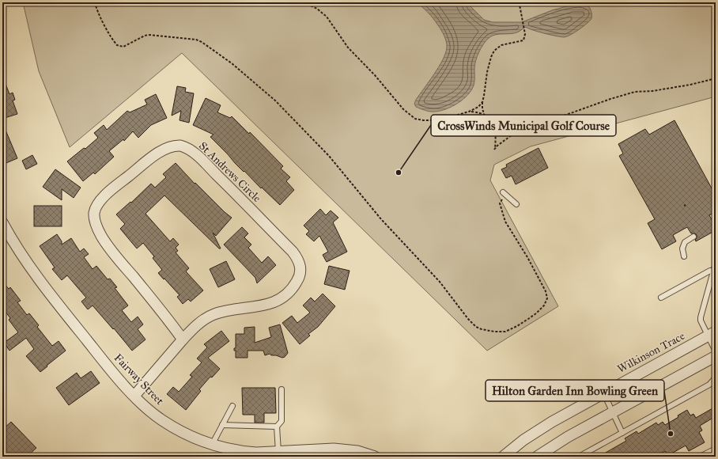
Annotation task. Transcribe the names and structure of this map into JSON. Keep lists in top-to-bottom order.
{
  "streets": {
    "street": ["St Andrews Circle", "Wilkinson Trace", "Fairway Street"]
  },
  "crossings": [
    ["St Andrews Circle", "Fairway Street"]
  ],
  "places": ["CrossWinds Municipal Golf Course", "Hilton Garden Inn Bowling Green"]
}
